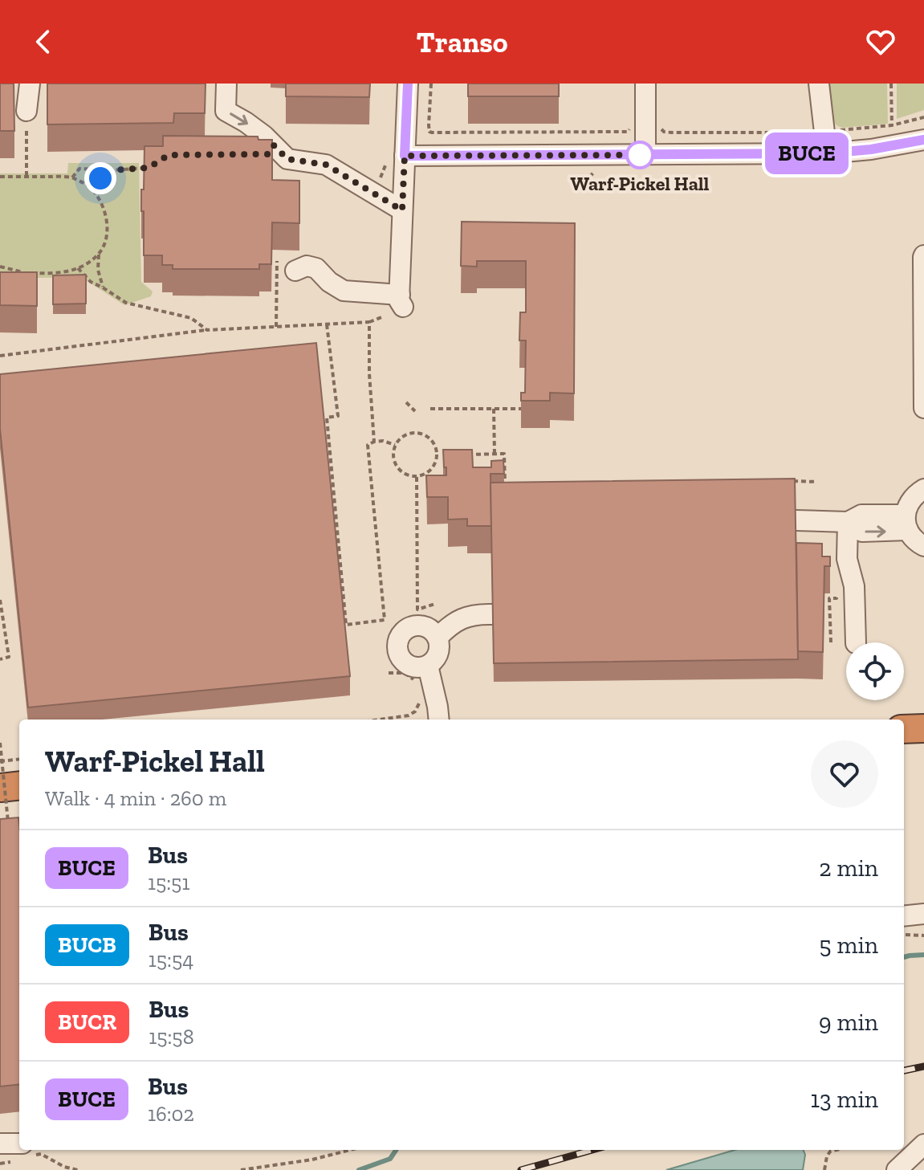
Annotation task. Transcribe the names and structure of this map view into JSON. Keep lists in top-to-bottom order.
{
  "places": ["Warf-Pickel Hall"],
  "lines": ["bus line BUCE"],
  "page": {
    "header": "Transo",
    "on_map": "BUCE",
    "heading": ["Warf-Pickel Hall", "Walk · 4 min · 260 m"],
    "list": [
      {
        "mark": "BUCE",
        "name": "Bus",
        "note": "15:51",
        "value": "2 min"
      },
      {
        "mark": "BUCB",
        "name": "Bus",
        "note": "15:54",
        "value": "5 min"
      },
      {
        "mark": "BUCR",
        "name": "Bus",
        "note": "15:58",
        "value": "9 min"
      },
      {
        "mark": "BUCE",
        "name": "Bus",
        "note": "16:02",
        "value": "13 min"
      }
    ]
  }
}
